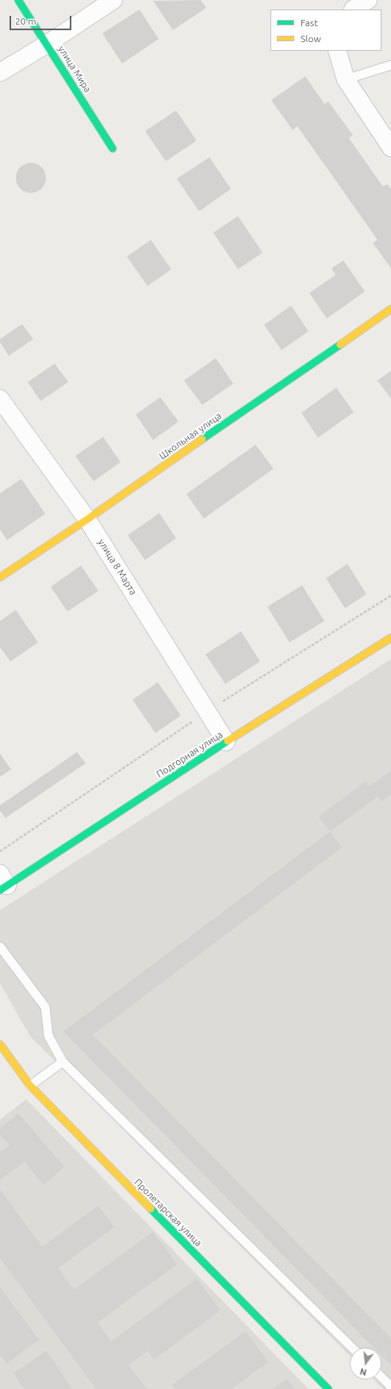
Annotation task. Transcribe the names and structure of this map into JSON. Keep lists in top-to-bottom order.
{
  "streets": {
    "street": [
      "улица Мира",
      "Школьная улица",
      "улица 8 Марта",
      "Подгорная улица",
      "Пролетарская улица"
    ]
  },
  "crossings": [
    ["Школьная улица", "улица 8 Марта"],
    ["улица 8 Марта", "Подгорная улица"]
  ],
  "legend": ["Fast", "Slow"],
  "scale_bar": "20 m",
  "north": "bottom"
}
